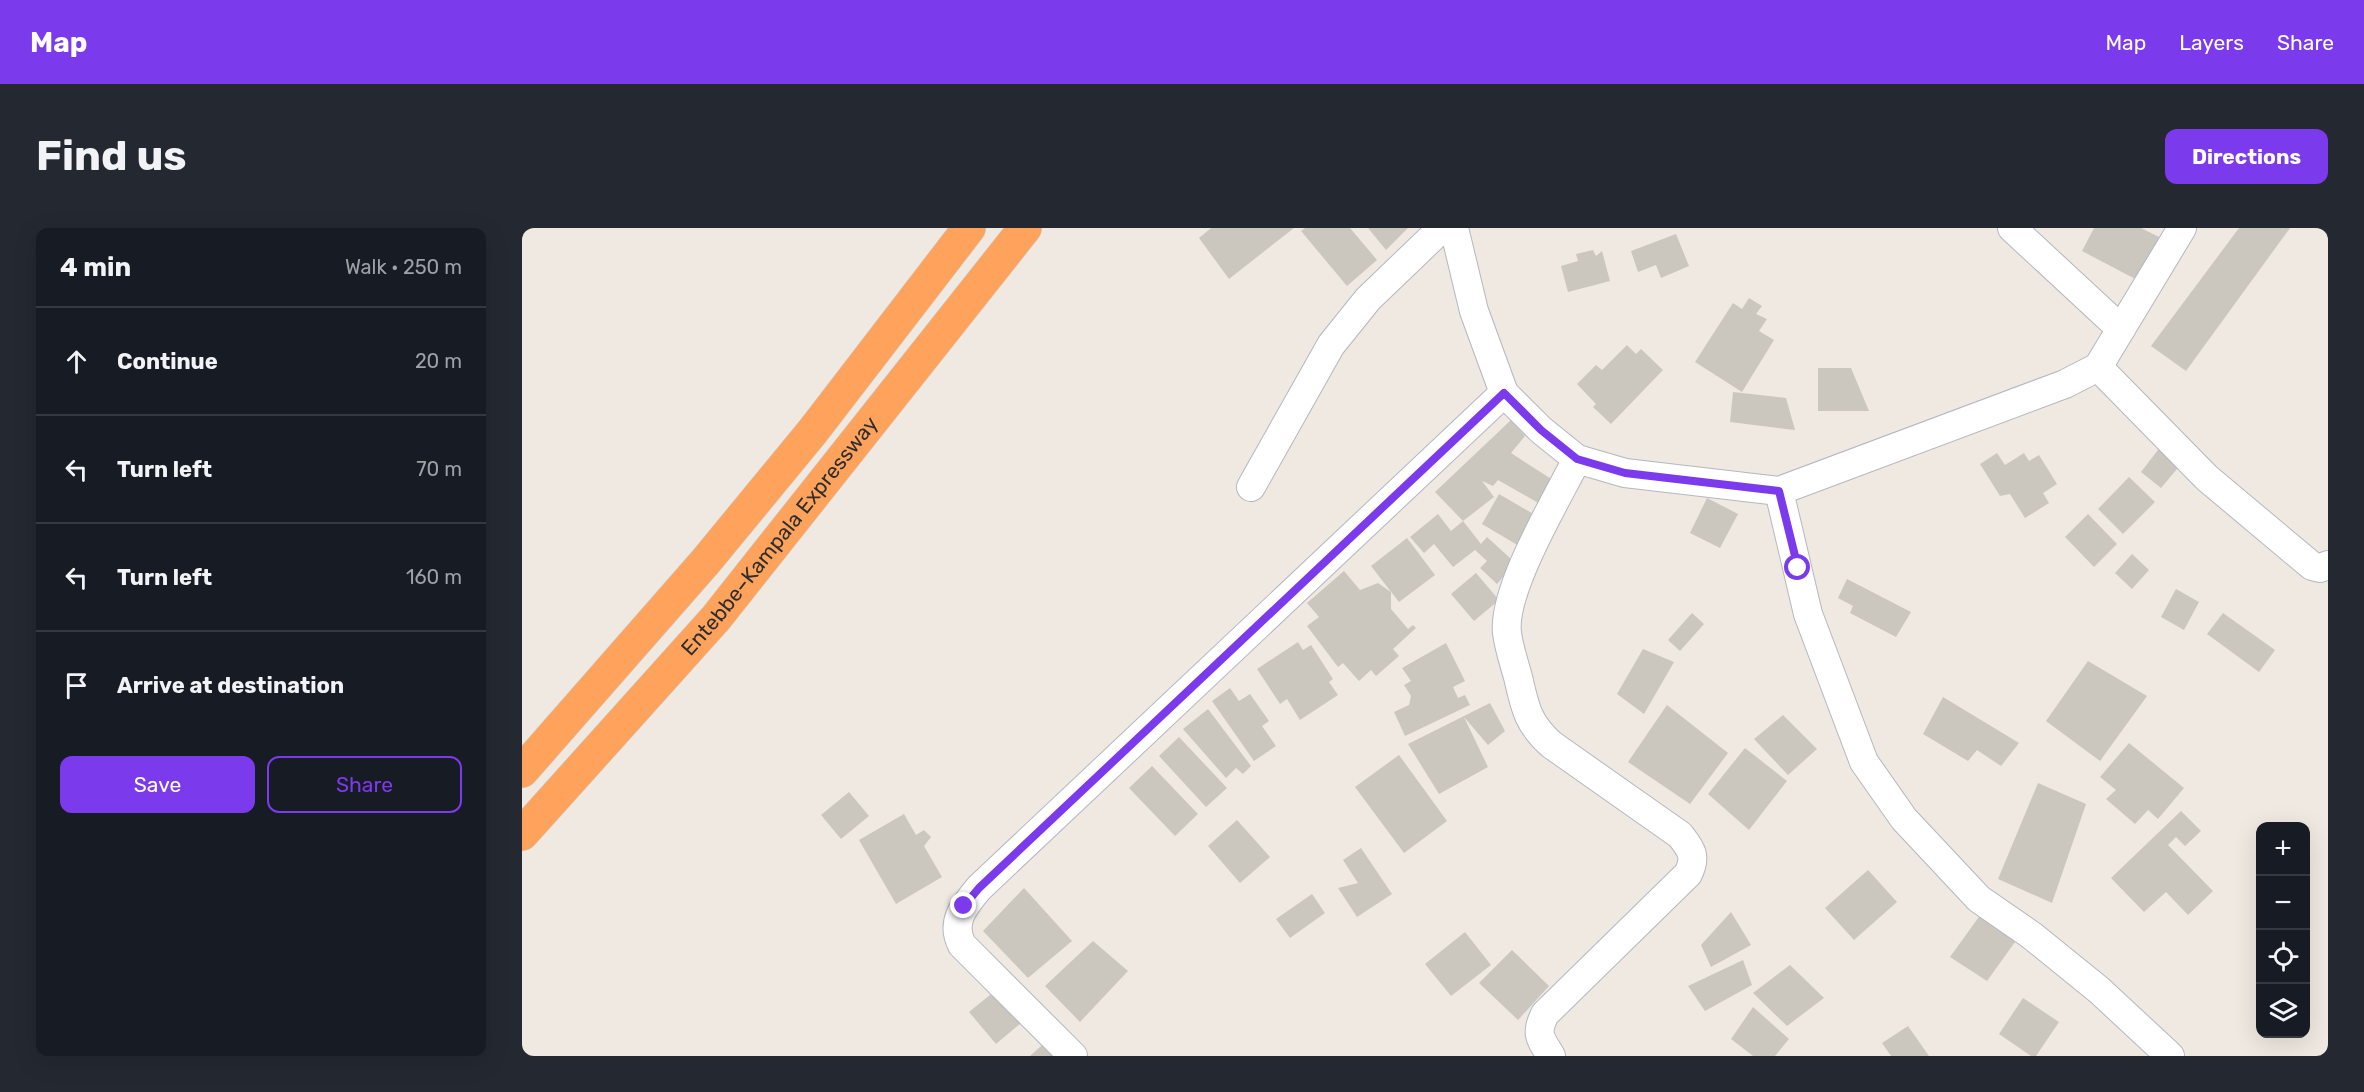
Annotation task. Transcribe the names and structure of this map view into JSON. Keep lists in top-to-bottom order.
{
  "streets": {
    "highway": ["Entebbe–Kampala Expressway"]
  },
  "page": {
    "header": "Map",
    "nav": ["Map", "Layers", "Share"],
    "buttons": [
      "Directions",
      ["Save", "Share"]
    ],
    "title": "Find us",
    "heading": ["4 min", "Walk · 250 m"],
    "list": [
      ["Continue", "20 m"],
      ["Turn left", "70 m"],
      ["Turn left", "160 m"],
      "Arrive at destination"
    ],
    "map_buttons": ["+", "−"]
  }
}
